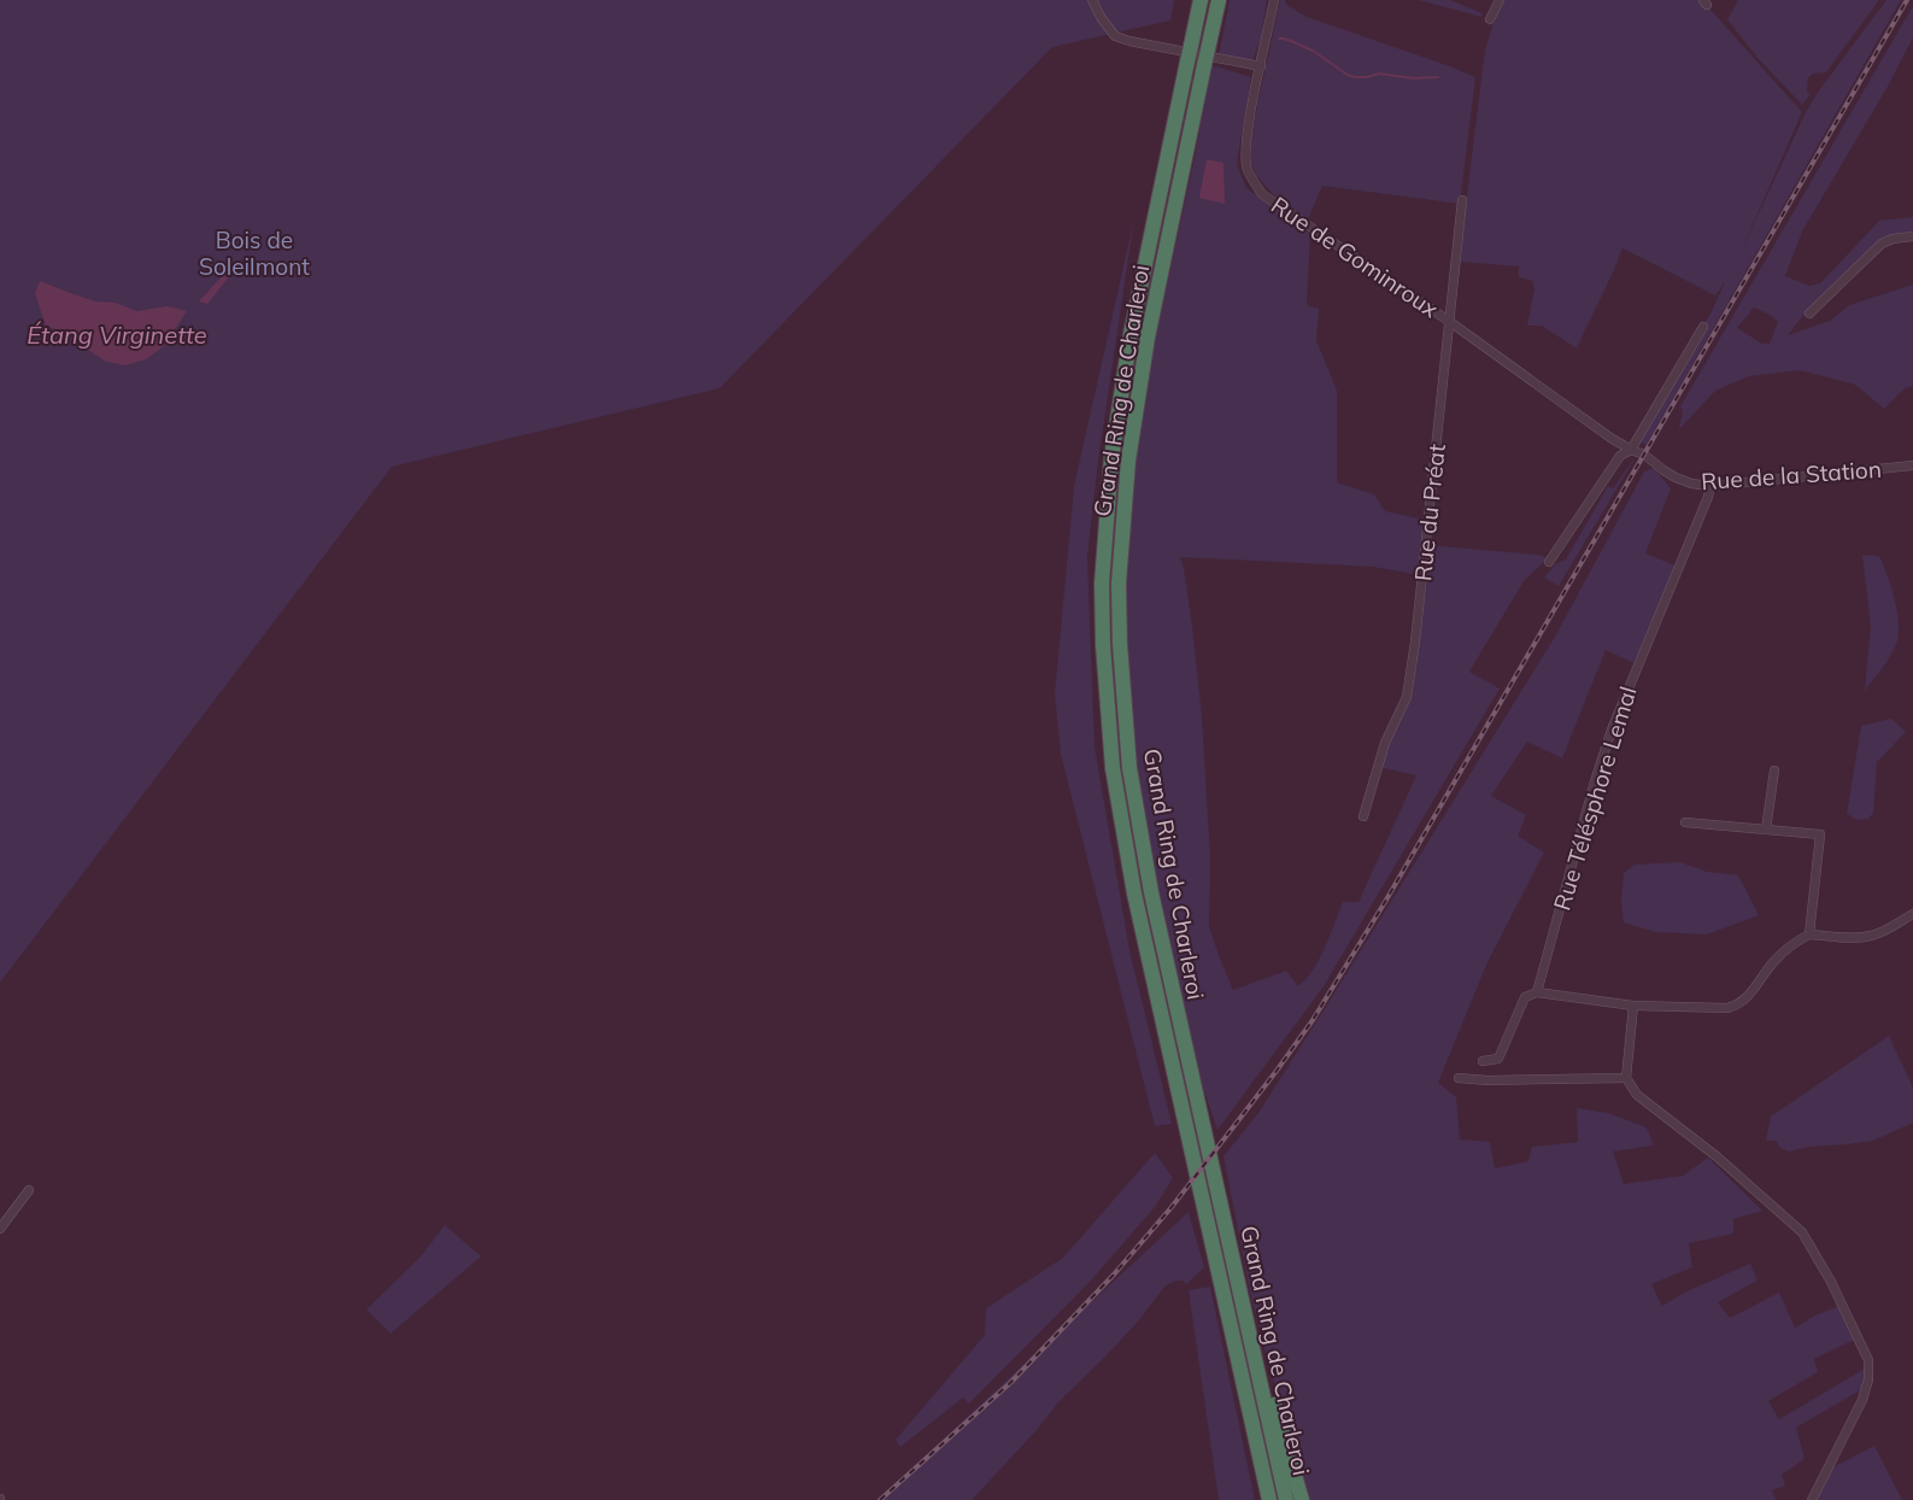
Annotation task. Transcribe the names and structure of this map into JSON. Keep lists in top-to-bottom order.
{
  "streets": {
    "highway": ["Grand Ring de Charleroi"],
    "street": [
      "Rue de Gominroux",
      "Rue de la Station",
      "Rue du Préat",
      "Rue Télésphore Lemal"
    ]
  },
  "crossings": [
    ["Rue de Gominroux", "Rue de la Station"],
    ["Rue de Gominroux", "Rue du Préat"],
    ["Rue de la Station", "Rue Télésphore Lemal"]
  ],
  "water": ["Étang Virginette"],
  "parks": ["Bois de Soleilmont"]
}
